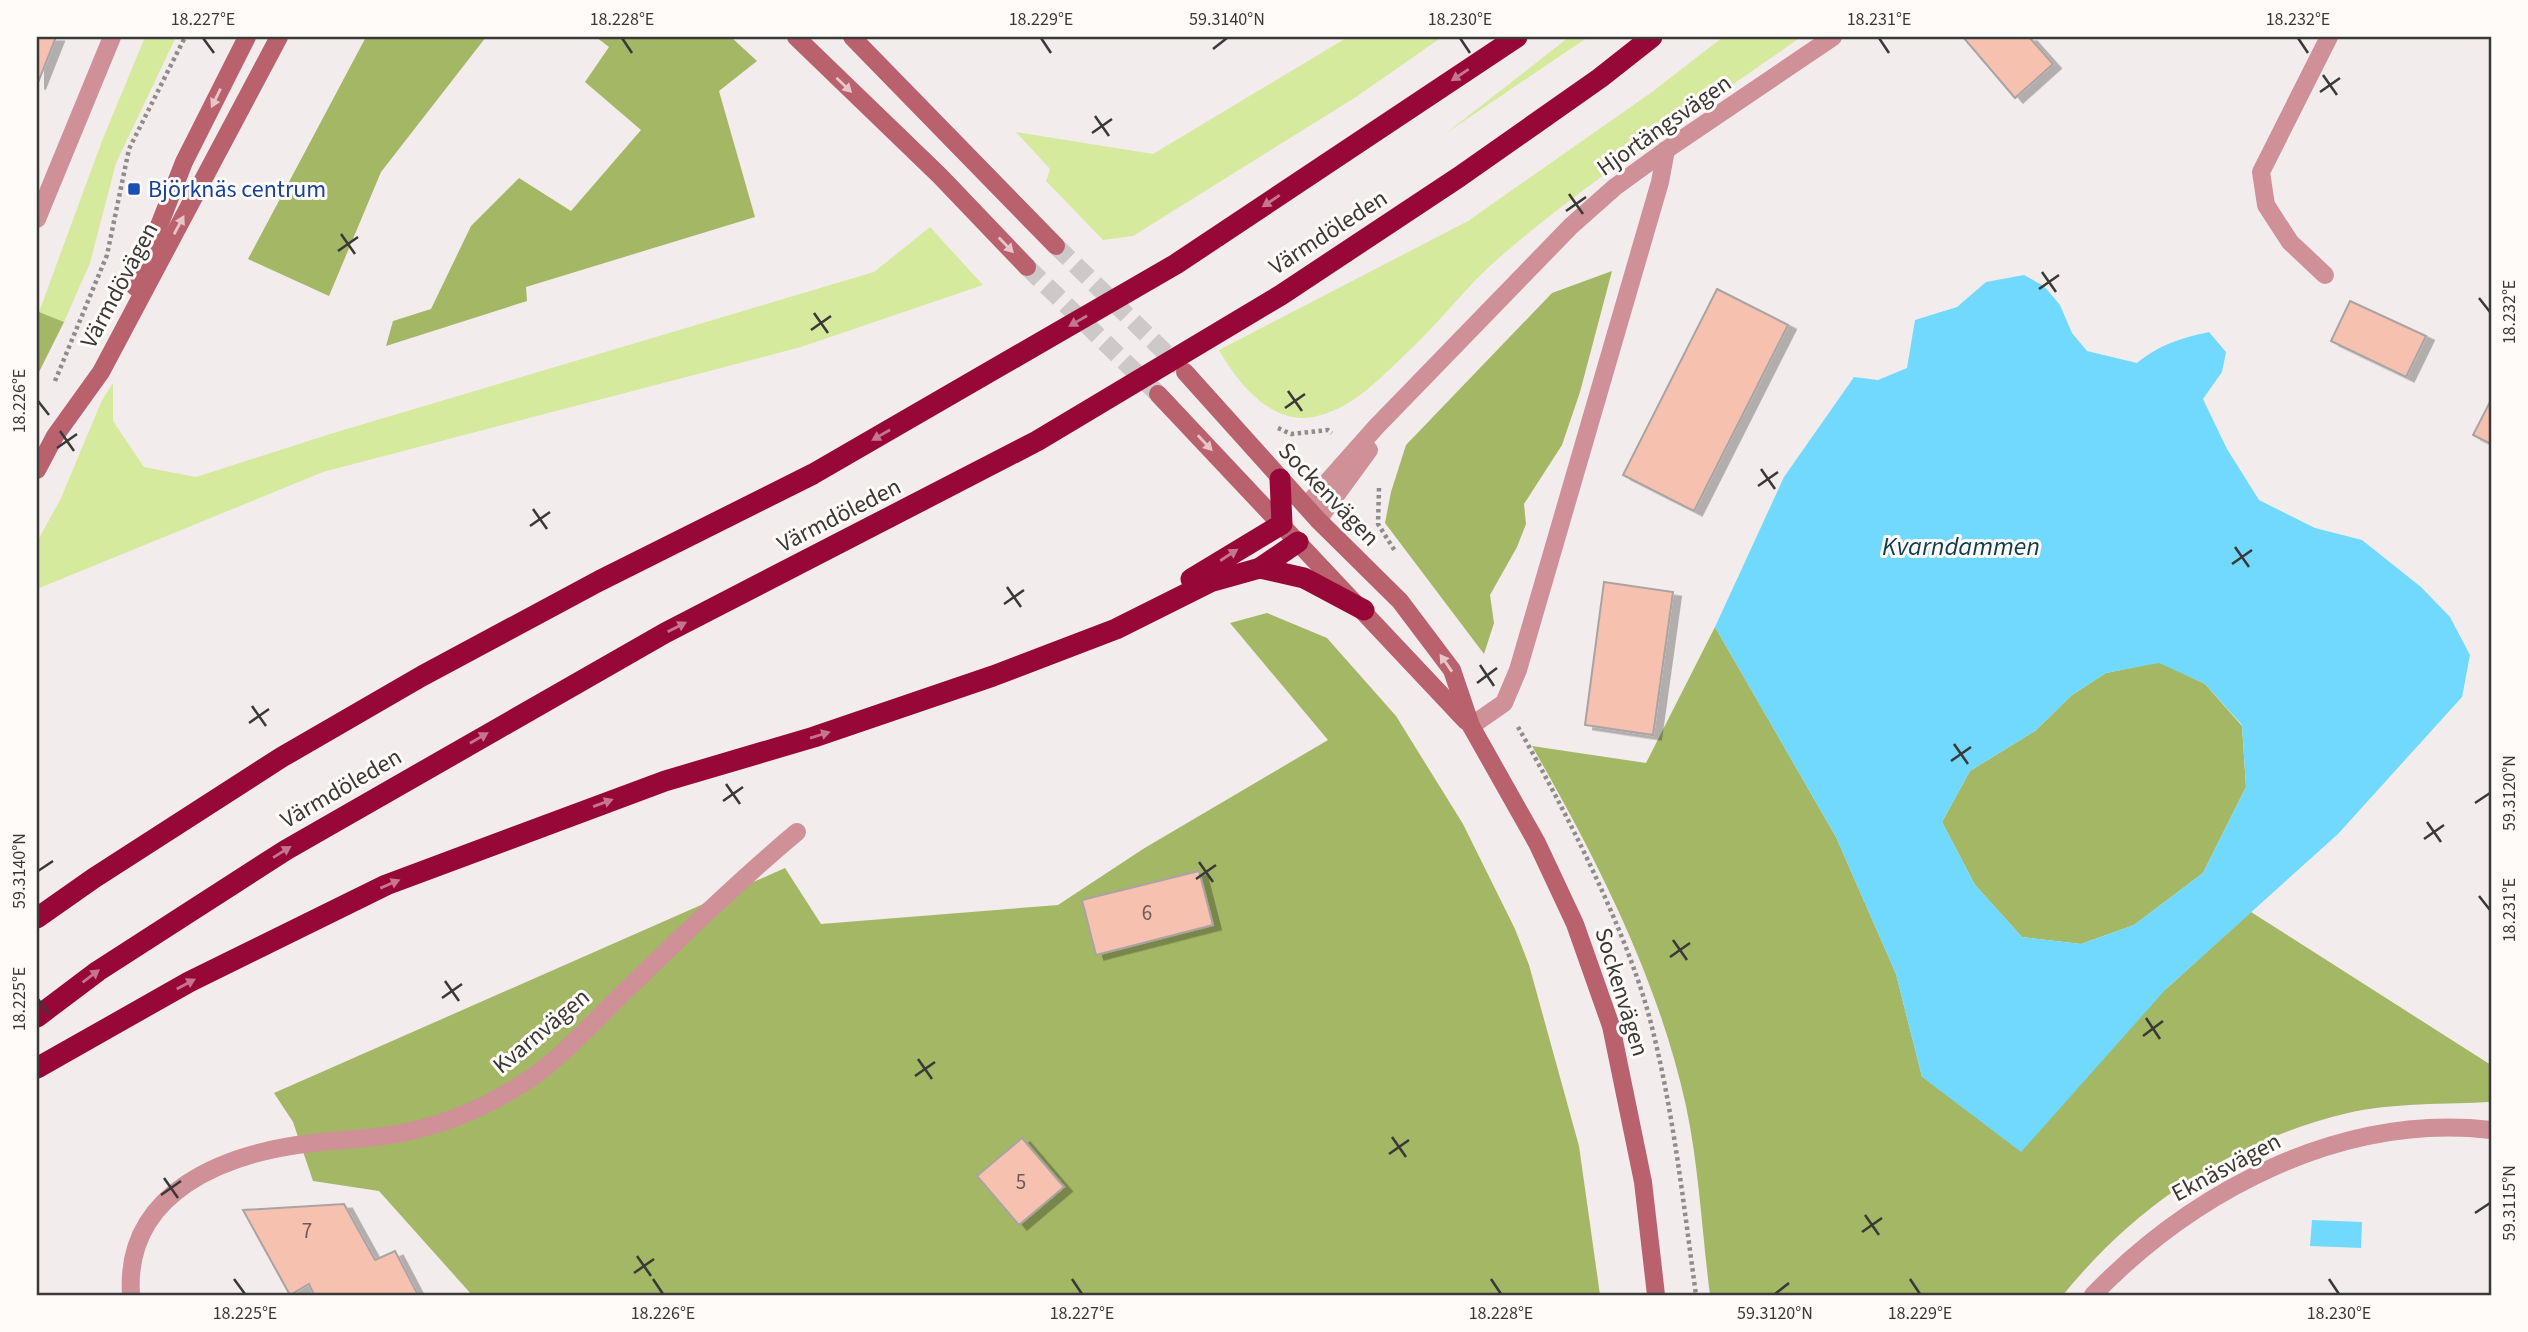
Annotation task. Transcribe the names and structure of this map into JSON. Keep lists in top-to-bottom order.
{
  "streets": {
    "highway": ["Värmdöleden"],
    "main road": ["Värmdövägen", "Sockenvägen"],
    "street": ["Hjortängsvägen", "Kvarnvägen", "Eknäsvägen"]
  },
  "crossings": [
    ["Hjortängsvägen", "Sockenvägen"]
  ],
  "water": ["Kvarndammen"],
  "places": {
    "transit": ["Björknäs centrum"]
  },
  "house_numbers": ["6", "5", "7"],
  "coordinates": [
    "18.227°E",
    "18.228°E",
    "18.229°E",
    "59.3140°N",
    "18.230°E",
    "18.231°E",
    "18.232°E",
    "18.226°E",
    "59.3120°N",
    "18.225°E",
    "59.3115°N"
  ]
}
